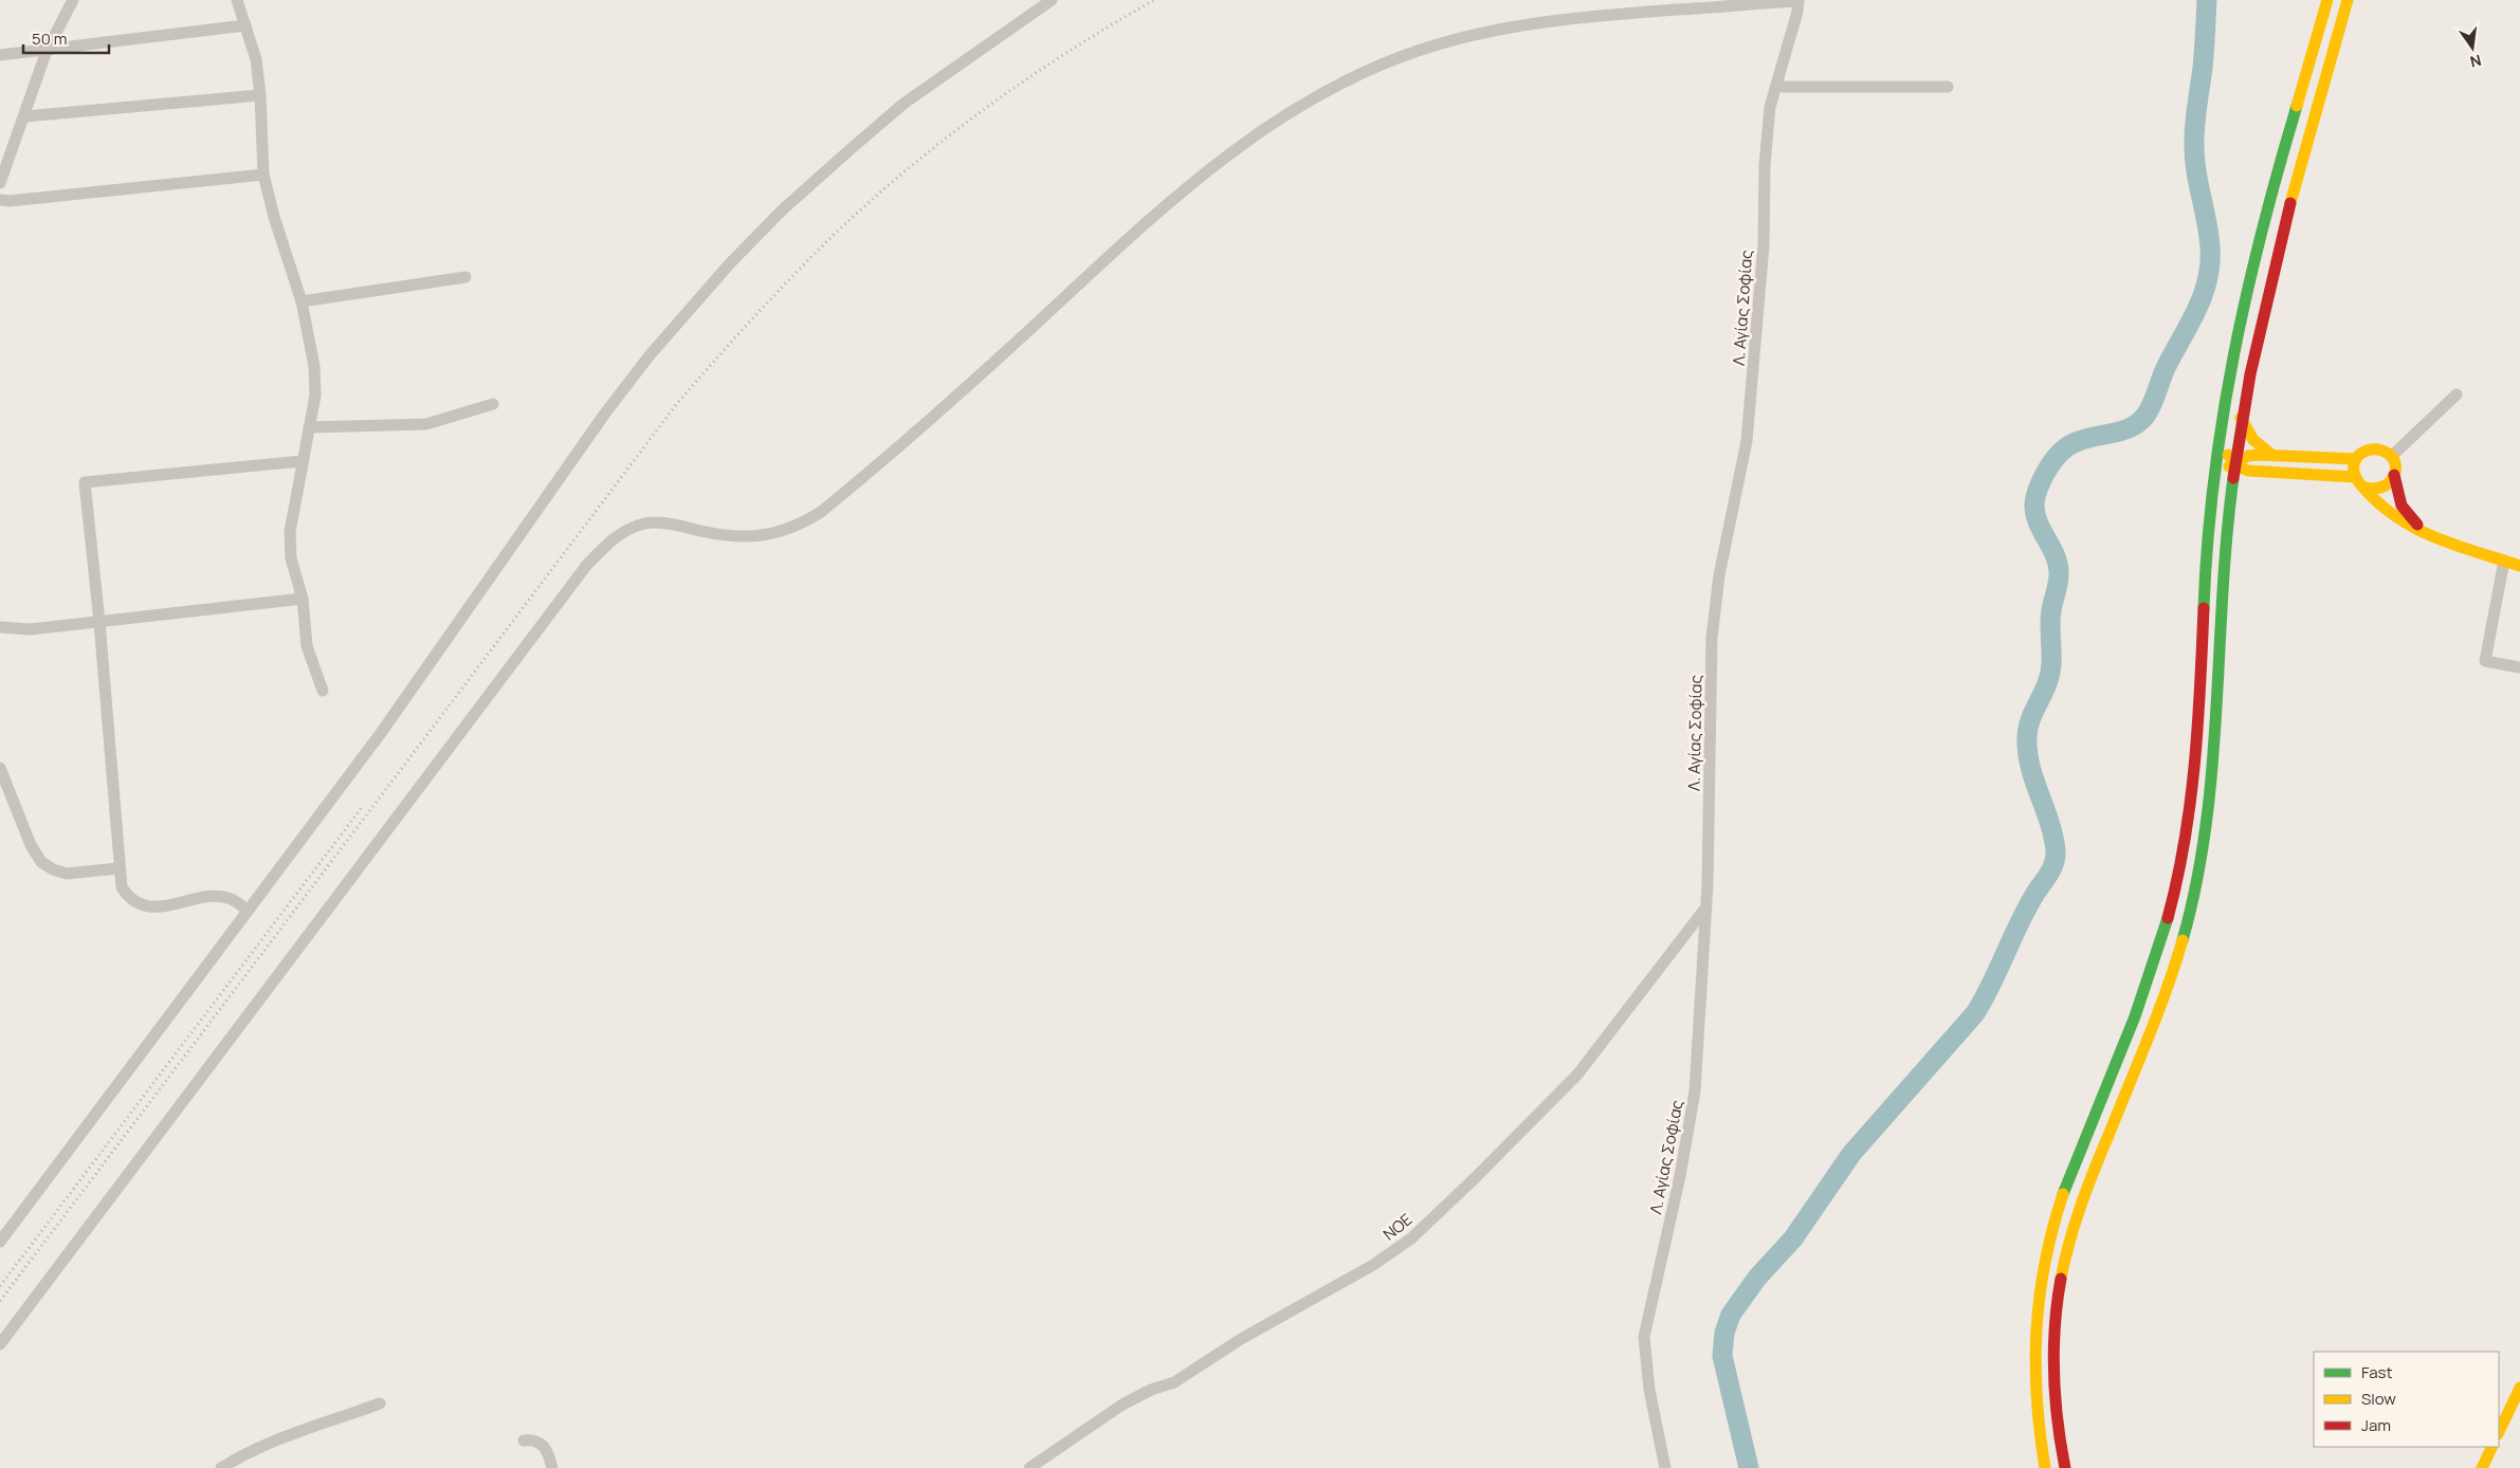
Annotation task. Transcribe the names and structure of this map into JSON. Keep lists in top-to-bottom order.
{
  "streets": {
    "street": ["Λ. Αγίας Σοφίας", "NOE"]
  },
  "crossings": [
    ["Λ. Αγίας Σοφίας", "NOE"]
  ],
  "legend": ["Fast", "Slow", "Jam"],
  "scale_bar": "50 m",
  "north": "bottom"
}
